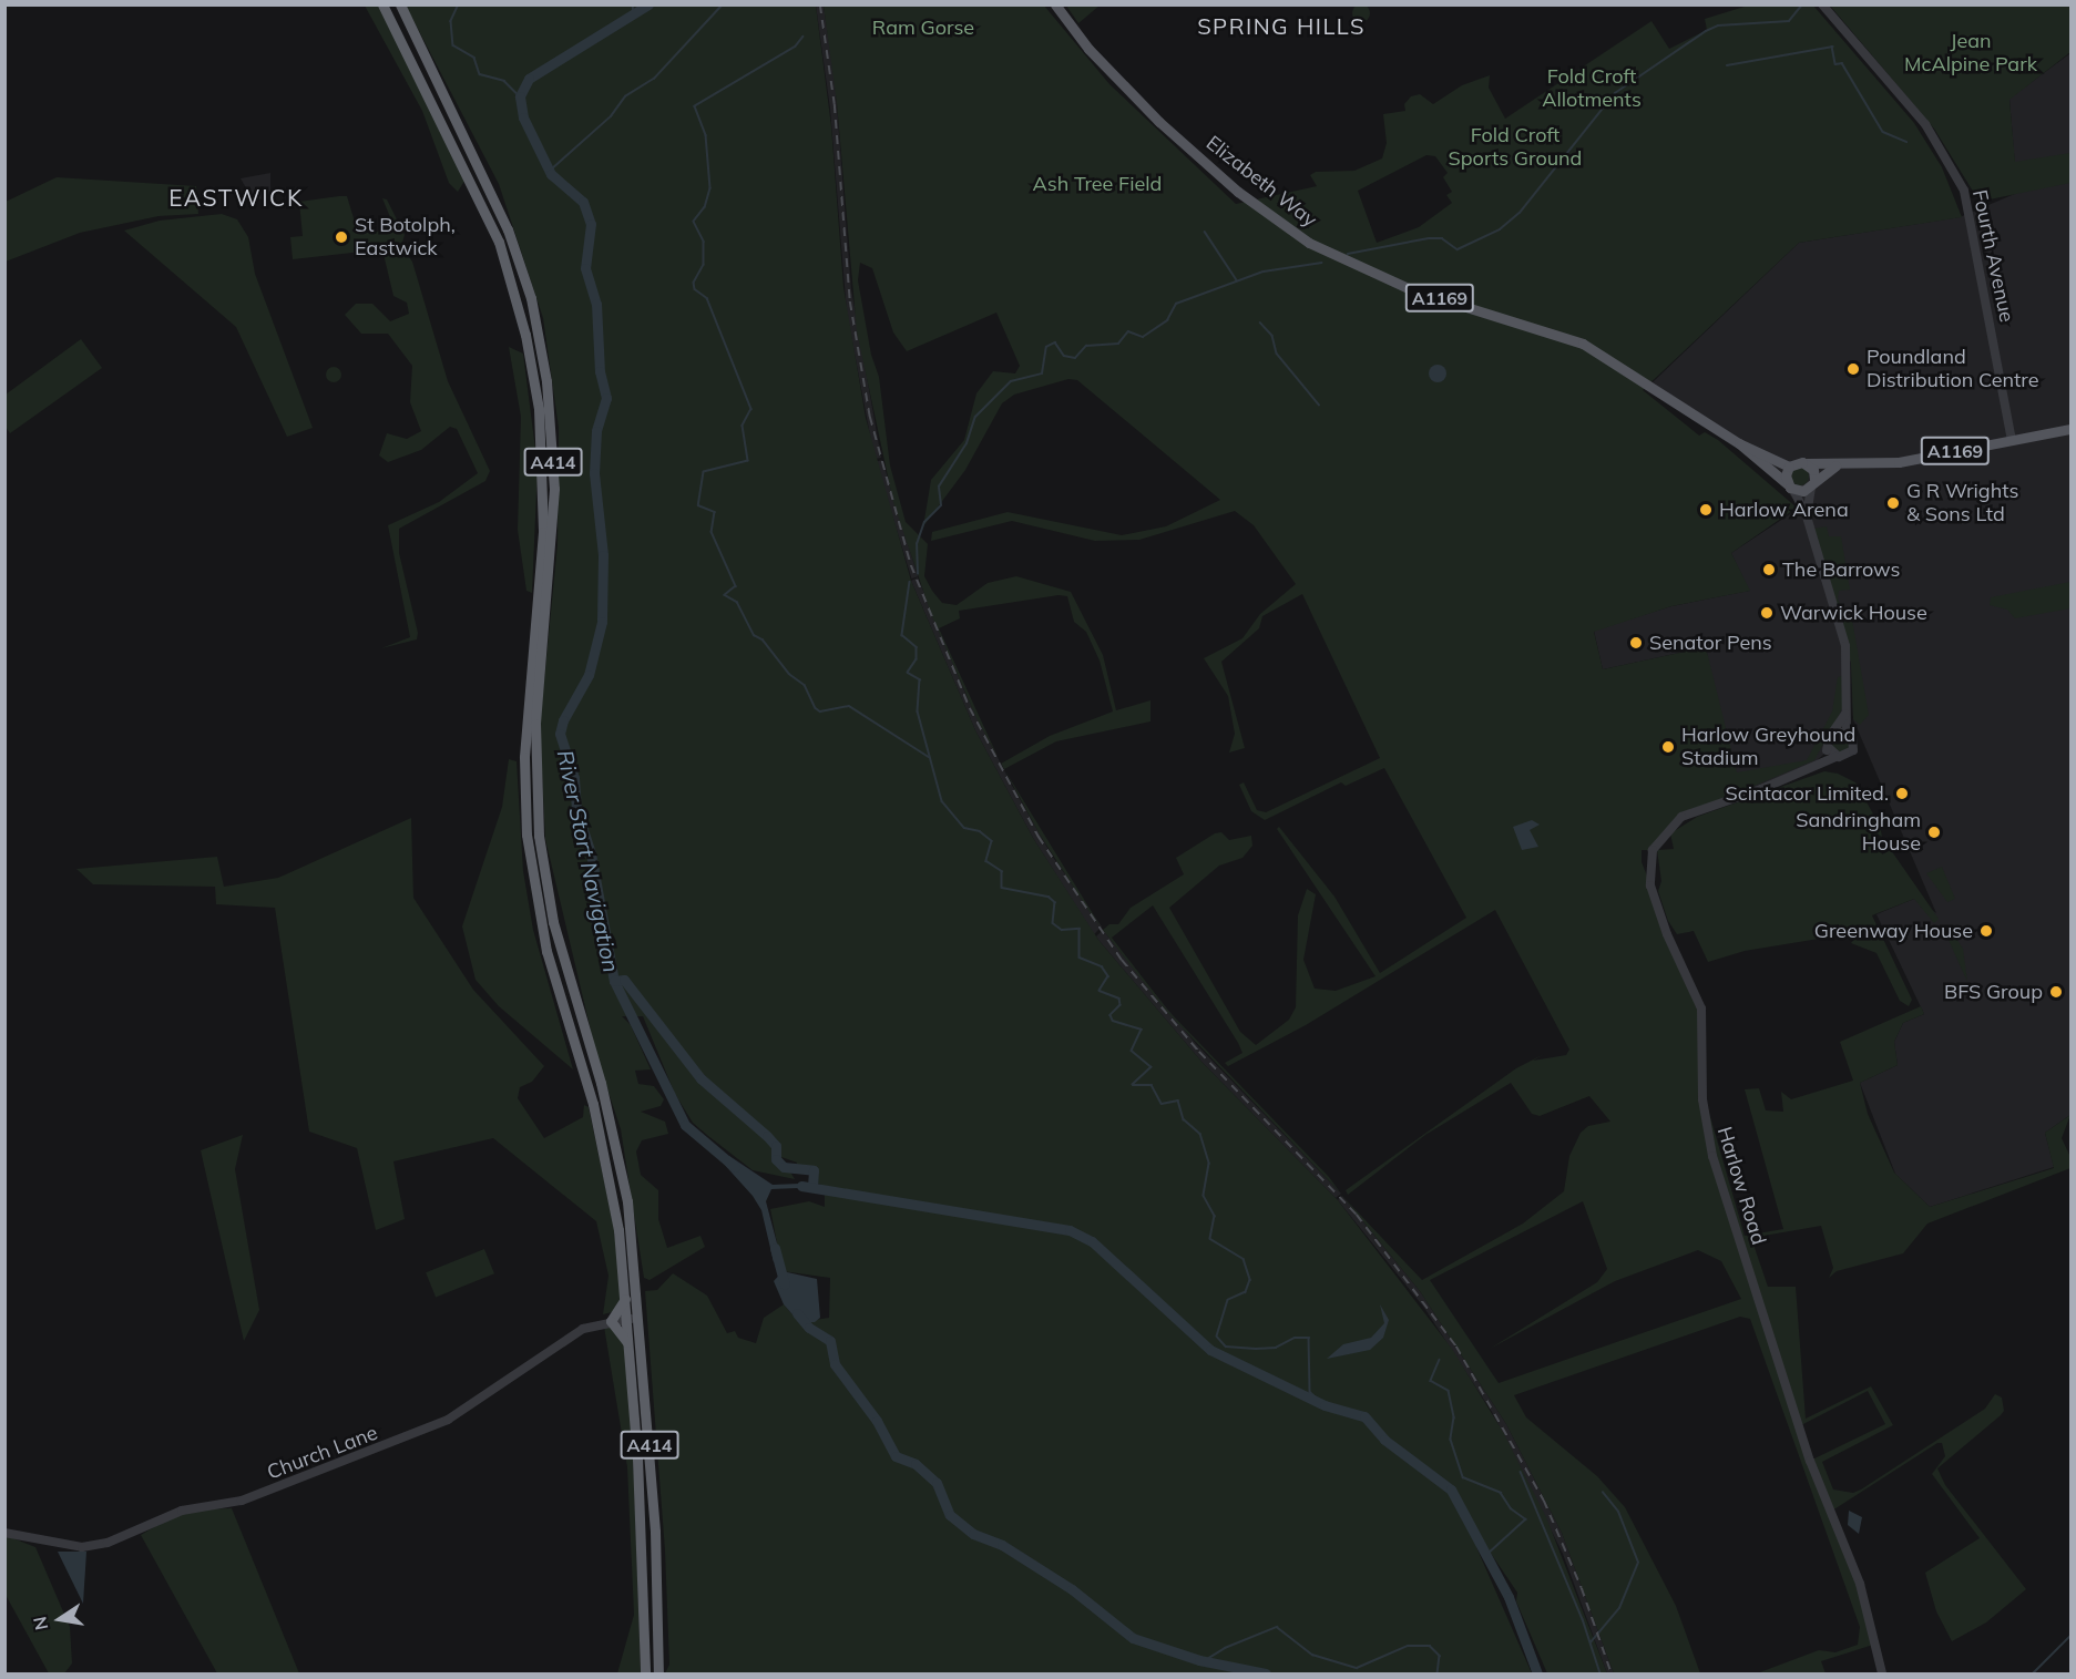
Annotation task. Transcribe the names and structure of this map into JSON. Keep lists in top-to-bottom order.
{
  "streets": {
    "highway": ["A414"],
    "main road": ["Elizabeth Way", "A1169"],
    "street": ["Fourth Avenue", "Harlow Road", "Church Lane"]
  },
  "crossings": [
    ["Fourth Avenue", "A1169"],
    ["A414", "Church Lane"]
  ],
  "districts": ["SPRING HILLS", "EASTWICK"],
  "water": ["River Stort Navigation"],
  "parks": [
    "Ram Gorse",
    "Jean McAlpine Park",
    "Fold Croft Allotments",
    "Fold Croft Sports Ground",
    "Ash Tree Field"
  ],
  "places": [
    "St Botolph, Eastwick",
    "Poundland Distribution Centre",
    "G R Wrights & Sons Ltd",
    "Harlow Arena",
    "The Barrows",
    "Warwick House",
    "Senator Pens",
    "Harlow Greyhound Stadium",
    "Scintacor Limited.",
    "Sandringham House",
    "Greenway House",
    "BFS Group"
  ],
  "north": "left"
}
